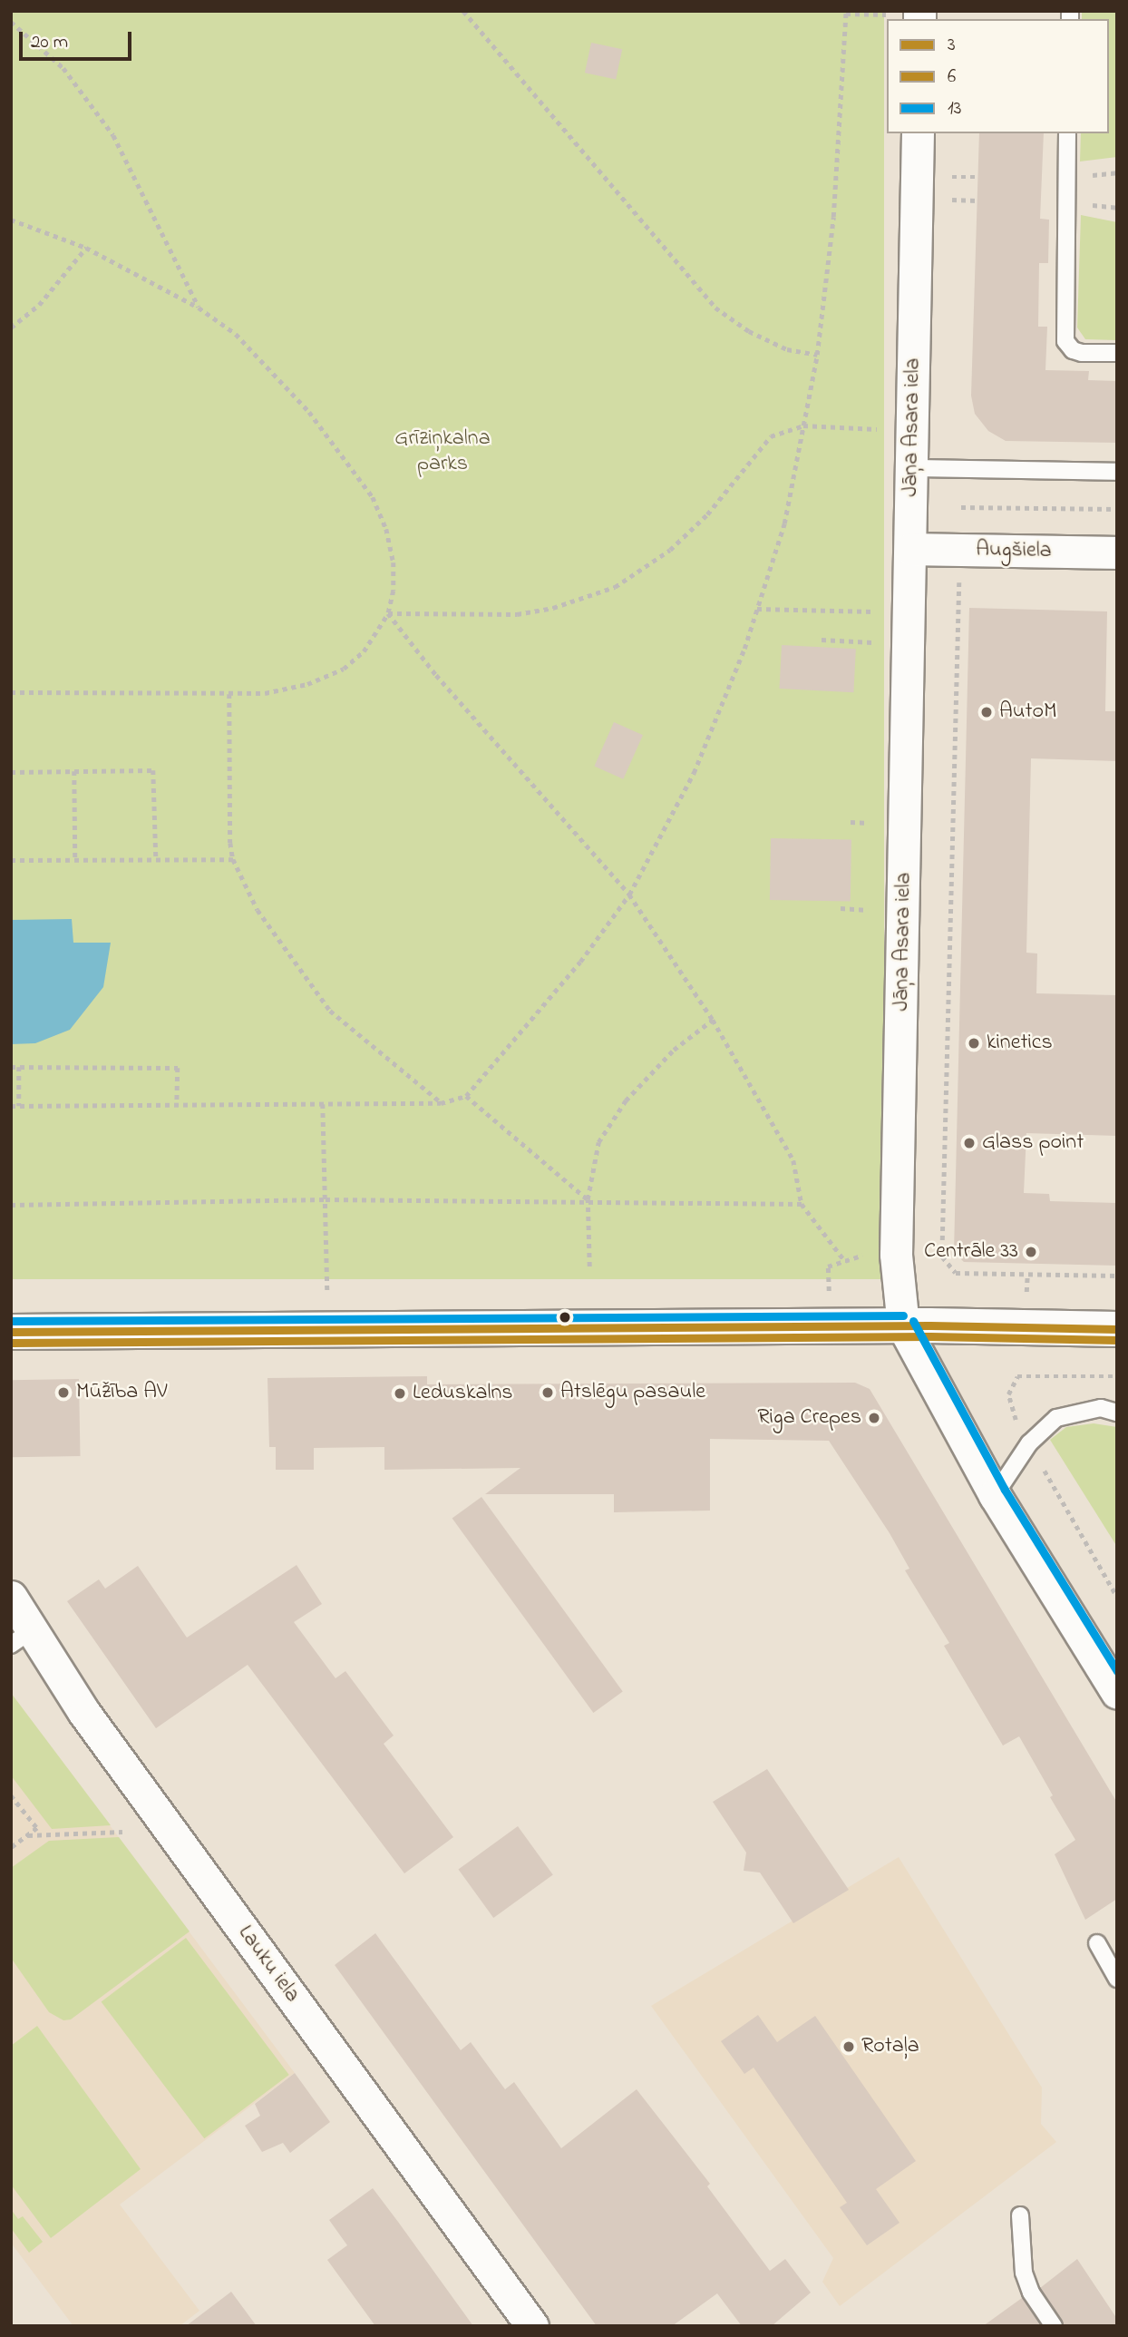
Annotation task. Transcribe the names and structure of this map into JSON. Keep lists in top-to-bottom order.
{
  "streets": {
    "street": ["Jāņa Asara iela", "Augšiela", "Lauku iela"]
  },
  "crossings": [
    ["Jāņa Asara iela", "Augšiela"]
  ],
  "parks": ["Grīziņkalna parks"],
  "places": [
    "AutoM",
    "kinetics",
    "Glass point",
    "Centrāle 33",
    "Mūžība AV",
    "Atslēgu pasaule",
    "Leduskalns",
    "Riga Crepes",
    "Rotaļa"
  ],
  "lines": ["transit line 13", "transit line 3", "transit line 6"],
  "legend": ["3", "6", "13"],
  "scale_bar": "20 m"
}
